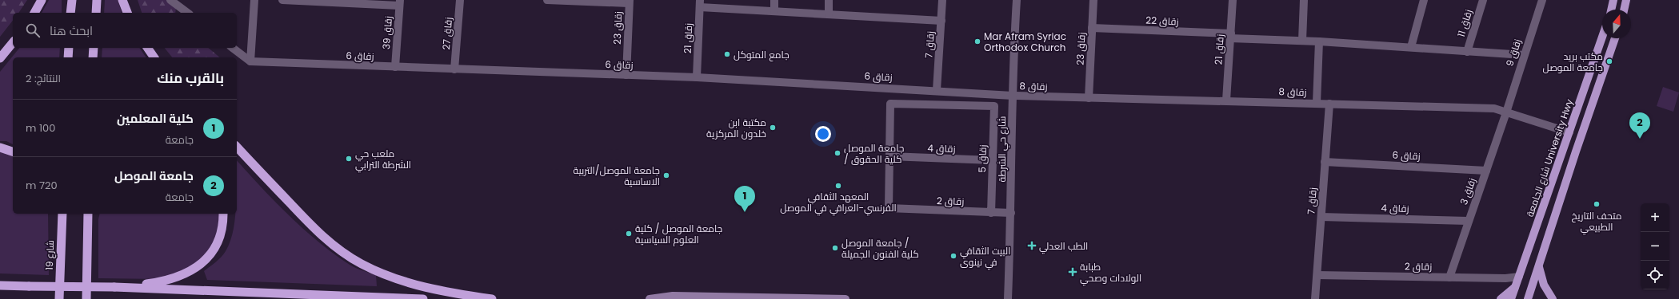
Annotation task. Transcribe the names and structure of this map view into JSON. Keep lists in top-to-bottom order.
{
  "streets": {
    "highway": ["شارع 19"],
    "main road": ["شارع الجامعة University Hwy"],
    "street": [
      "زقاق 22",
      "زقاق 11",
      "زقاق 23",
      "زقاق 39",
      "زقاق 27",
      "زقاق 21",
      "زقاق 7",
      "زقاق 9",
      "زقاق 6",
      "زقاق 8",
      "زقاق 4",
      "شارع حي الشرطة",
      "زقاق 5",
      "زقاق 3",
      "زقاق 2"
    ]
  },
  "crossings": [
    ["زقاق 22", "زقاق 11"],
    ["زقاق 22", "زقاق 23"],
    ["زقاق 22", "زقاق 21"],
    ["زقاق 22", "زقاق 9"],
    ["زقاق 23", "زقاق 6"],
    ["زقاق 23", "زقاق 8"],
    ["زقاق 39", "زقاق 6"],
    ["زقاق 27", "زقاق 6"],
    ["زقاق 21", "زقاق 6"],
    ["زقاق 21", "زقاق 8"],
    ["زقاق 7", "زقاق 6"],
    ["زقاق 7", "زقاق 8"],
    ["زقاق 7", "زقاق 4"],
    ["زقاق 7", "زقاق 2"],
    ["زقاق 9", "زقاق 8"],
    ["زقاق 9", "زقاق 3"],
    ["زقاق 6", "زقاق 8"],
    ["زقاق 6", "شارع حي الشرطة"],
    ["زقاق 6", "زقاق 3"],
    ["زقاق 8", "شارع حي الشرطة"],
    ["زقاق 8", "شارع الجامعة University Hwy"],
    ["زقاق 8", "زقاق 3"],
    ["زقاق 4", "زقاق 5"],
    ["زقاق 4", "زقاق 3"],
    ["زقاق 4", "زقاق 2"],
    ["شارع حي الشرطة", "زقاق 2"],
    ["شارع الجامعة University Hwy", "زقاق 2"],
    ["زقاق 5", "زقاق 2"],
    ["زقاق 3", "زقاق 2"]
  ],
  "places": {
    "other": [
      "Mar Afram Syriac Orthodox Church",
      "جامع المتوكل",
      "مكتب بريد جامعة الموصل",
      "مكتبة ابن خلدون المركزية",
      "جامعة الموصل / كلية الحقوق",
      "ملعب حي الشرطة الترابي",
      "جامعة الموصل/التربية الاساسية",
      "المعهد الثقافي الفرنسي-العراقي في الموصل",
      "متحف التاريخ الطبيعي",
      "جامعة الموصل / كلية العلوم السياسية",
      "جامعة الموصل / كلية الفنون الجميلة",
      "البيت الثقافي في نينوى"
    ],
    "health": ["الطب العدلي", "طبابة الولادات وصحي"]
  },
  "north": "top",
  "page": {
    "search": "ابحث هنا",
    "heading": ["بالقرب منك", "النتائج: 2"],
    "list": [
      {
        "mark": "1",
        "name": "كلية المعلمين",
        "note": "جامعة",
        "value": "100 m"
      },
      {
        "mark": "2",
        "name": "جامعة الموصل",
        "note": "جامعة",
        "value": "720 m"
      }
    ],
    "pins": ["2", "1"],
    "map_buttons": ["+", "−"]
  }
}
